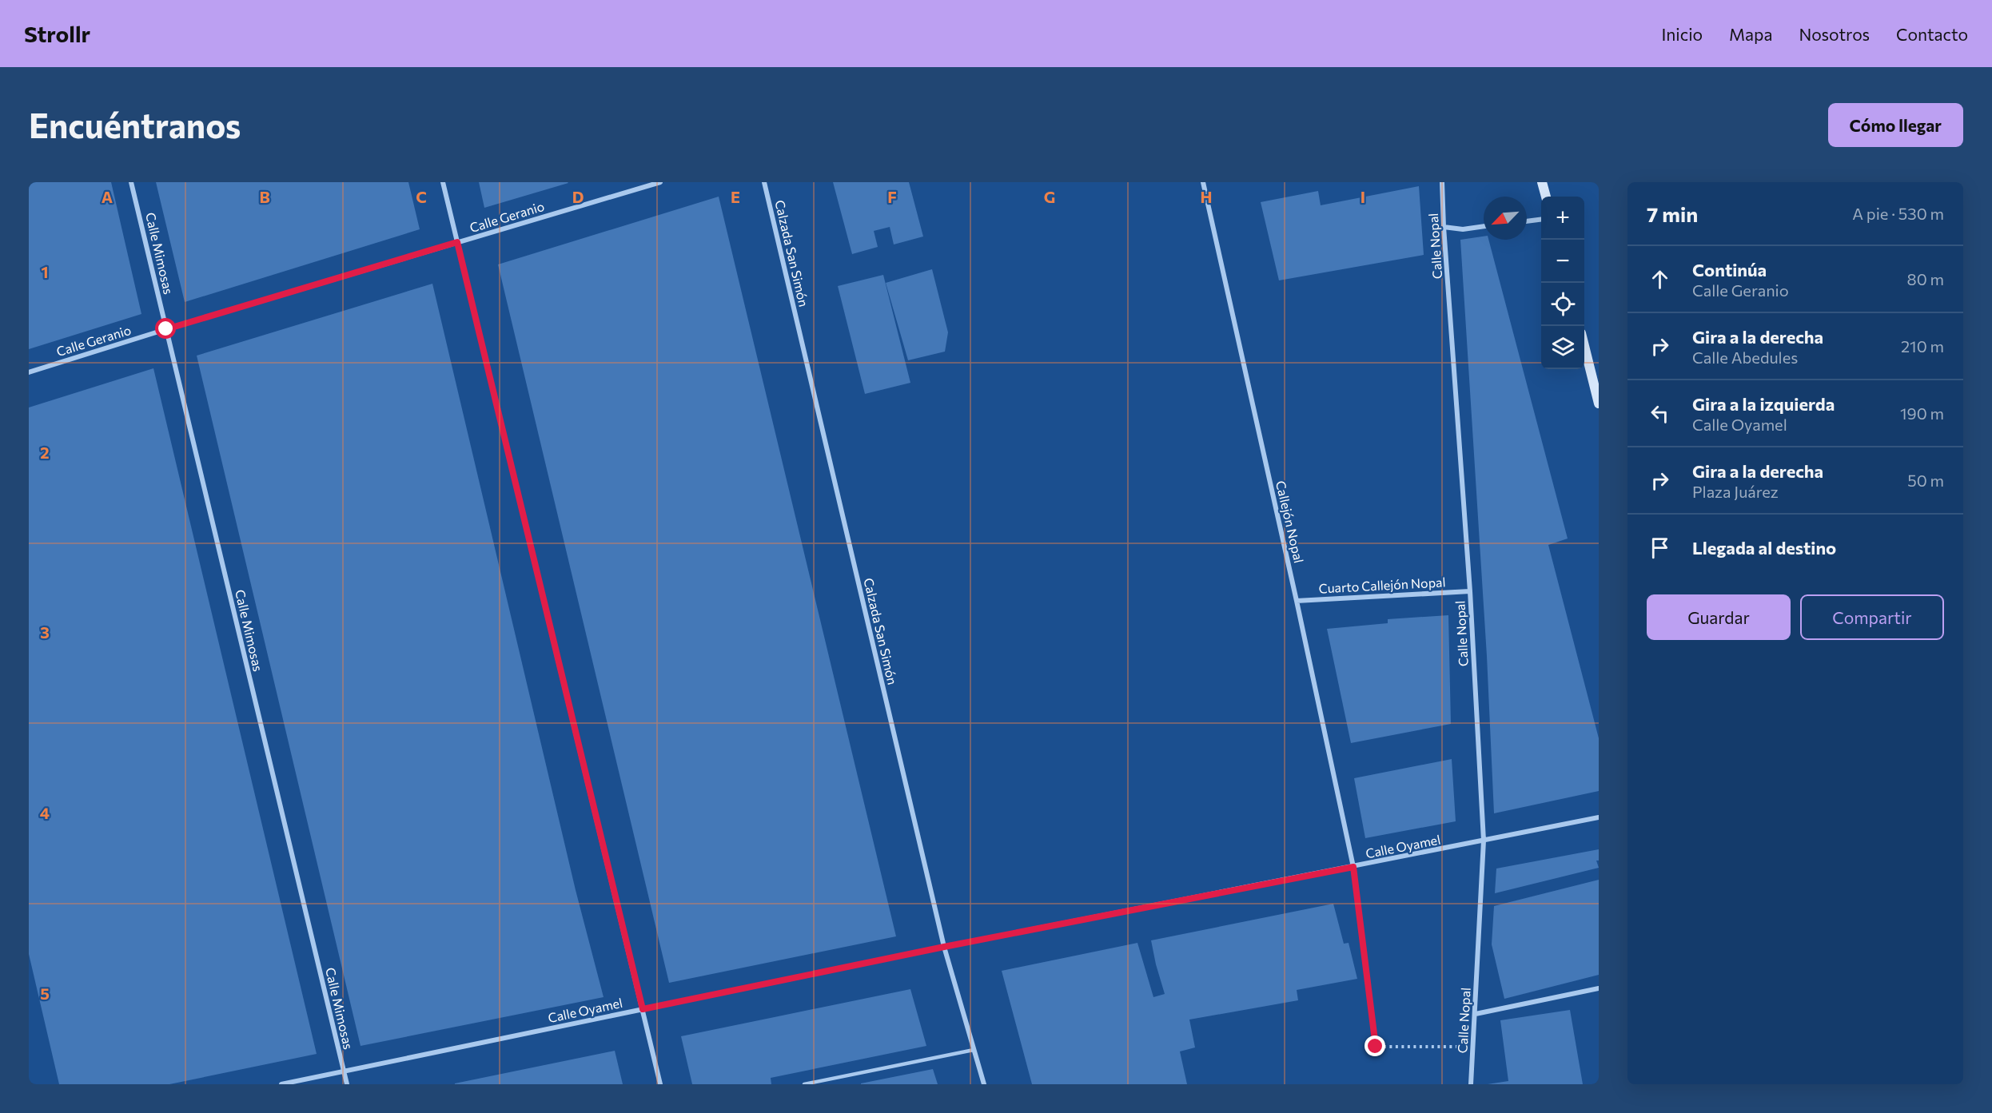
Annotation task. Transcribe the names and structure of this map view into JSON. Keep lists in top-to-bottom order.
{
  "streets": {
    "street": [
      "Calle Geranio",
      "Calle Nopal",
      "Calle Mimosas",
      "Calzada San Simón",
      "Callejón Nopal",
      "Cuarto Callejón Nopal",
      "Calle Oyamel"
    ]
  },
  "crossings": [
    ["Calle Geranio", "Calle Mimosas"],
    ["Calle Nopal", "Cuarto Callejón Nopal"],
    ["Calle Nopal", "Calle Oyamel"],
    ["Calle Mimosas", "Calle Oyamel"],
    ["Calzada San Simón", "Calle Oyamel"],
    ["Callejón Nopal", "Cuarto Callejón Nopal"],
    ["Callejón Nopal", "Calle Oyamel"]
  ],
  "north": "bottom left",
  "page": {
    "header": "Strollr",
    "nav": [
      "Inicio",
      "Mapa",
      "Nosotros",
      "Contacto"
    ],
    "buttons": [
      "Cómo llegar",
      ["Guardar", "Compartir"]
    ],
    "title": "Encuéntranos",
    "heading": ["7 min", "A pie · 530 m"],
    "map_buttons": ["+", "−"],
    "list": [
      ["Continúa", "Calle Geranio", "80 m"],
      ["Gira a la derecha", "Calle Abedules", "210 m"],
      ["Gira a la izquierda", "Calle Oyamel", "190 m"],
      ["Gira a la derecha", "Plaza Juárez", "50 m"],
      "Llegada al destino"
    ]
  },
  "grid": {
    "columns": [
      "A",
      "B",
      "C",
      "D",
      "E",
      "F",
      "G",
      "H",
      "I"
    ],
    "rows": [
      "1",
      "2",
      "3",
      "4",
      "5"
    ]
  }
}
